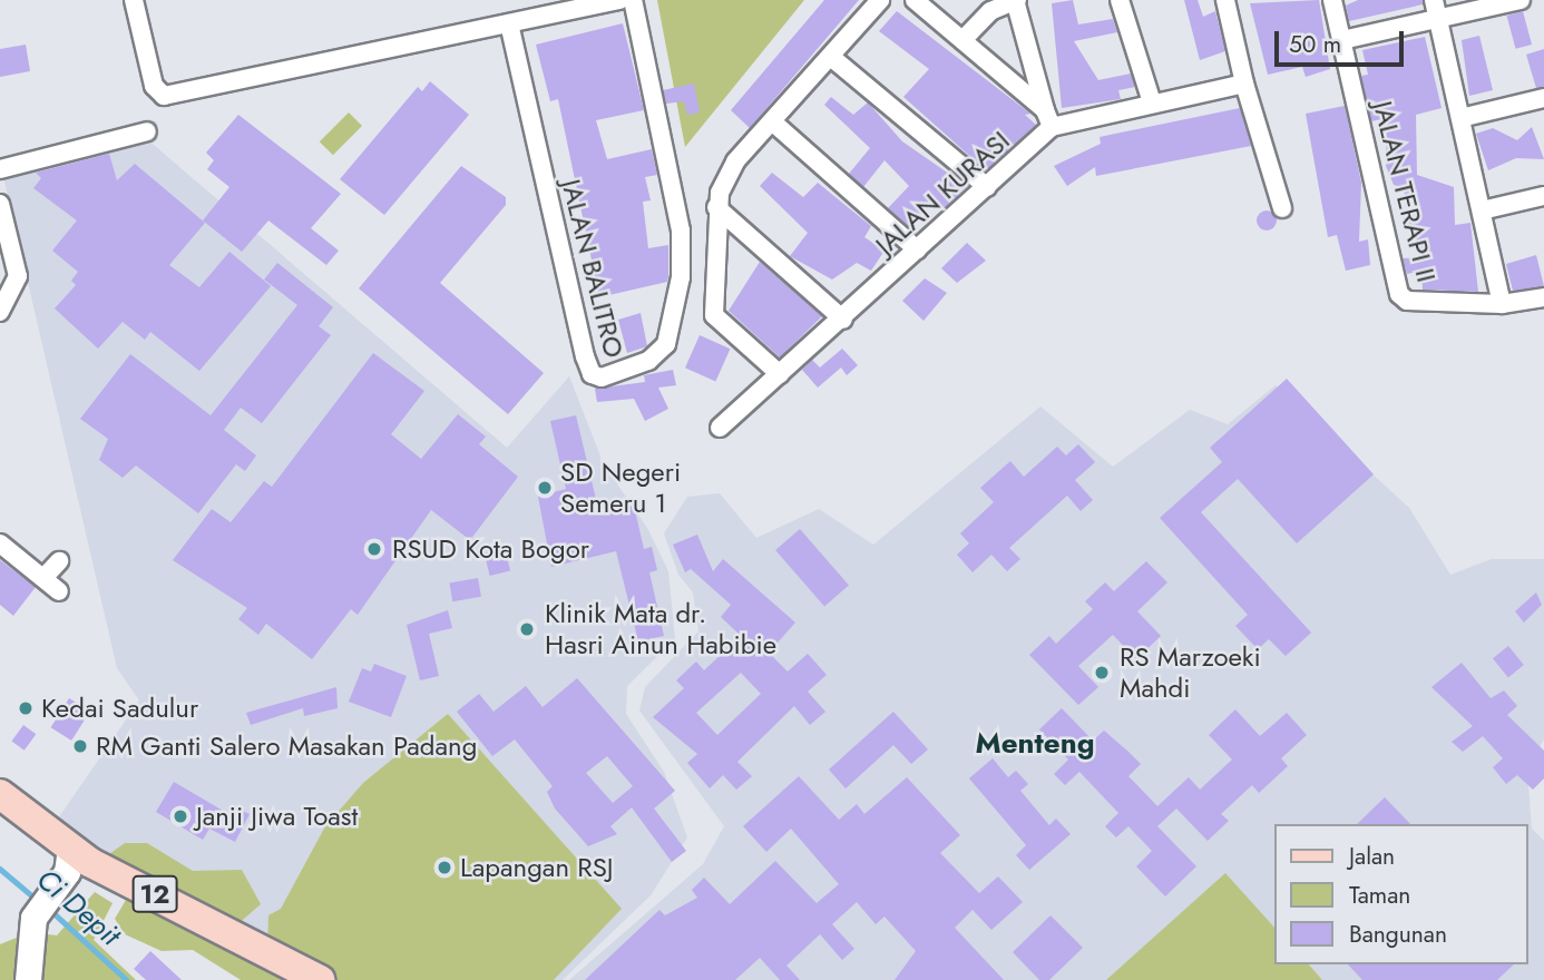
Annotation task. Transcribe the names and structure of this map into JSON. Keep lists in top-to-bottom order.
{
  "streets": {
    "main road": ["12"],
    "street": ["JALAN TERAPI II", "JALAN KURASI", "JALAN BALITRO"]
  },
  "districts": ["Menteng"],
  "water": ["Ci Depit"],
  "places": [
    "SD Negeri Semeru 1",
    "RSUD Kota Bogor",
    "Klinik Mata dr. Hasri Ainun Habibie",
    "RS Marzoeki Mahdi",
    "Kedai Sadulur",
    "RM Ganti Salero Masakan Padang",
    "Janji Jiwa Toast",
    "Lapangan RSJ"
  ],
  "legend": ["Jalan", "Taman", "Bangunan"],
  "scale_bar": "50 m"
}
